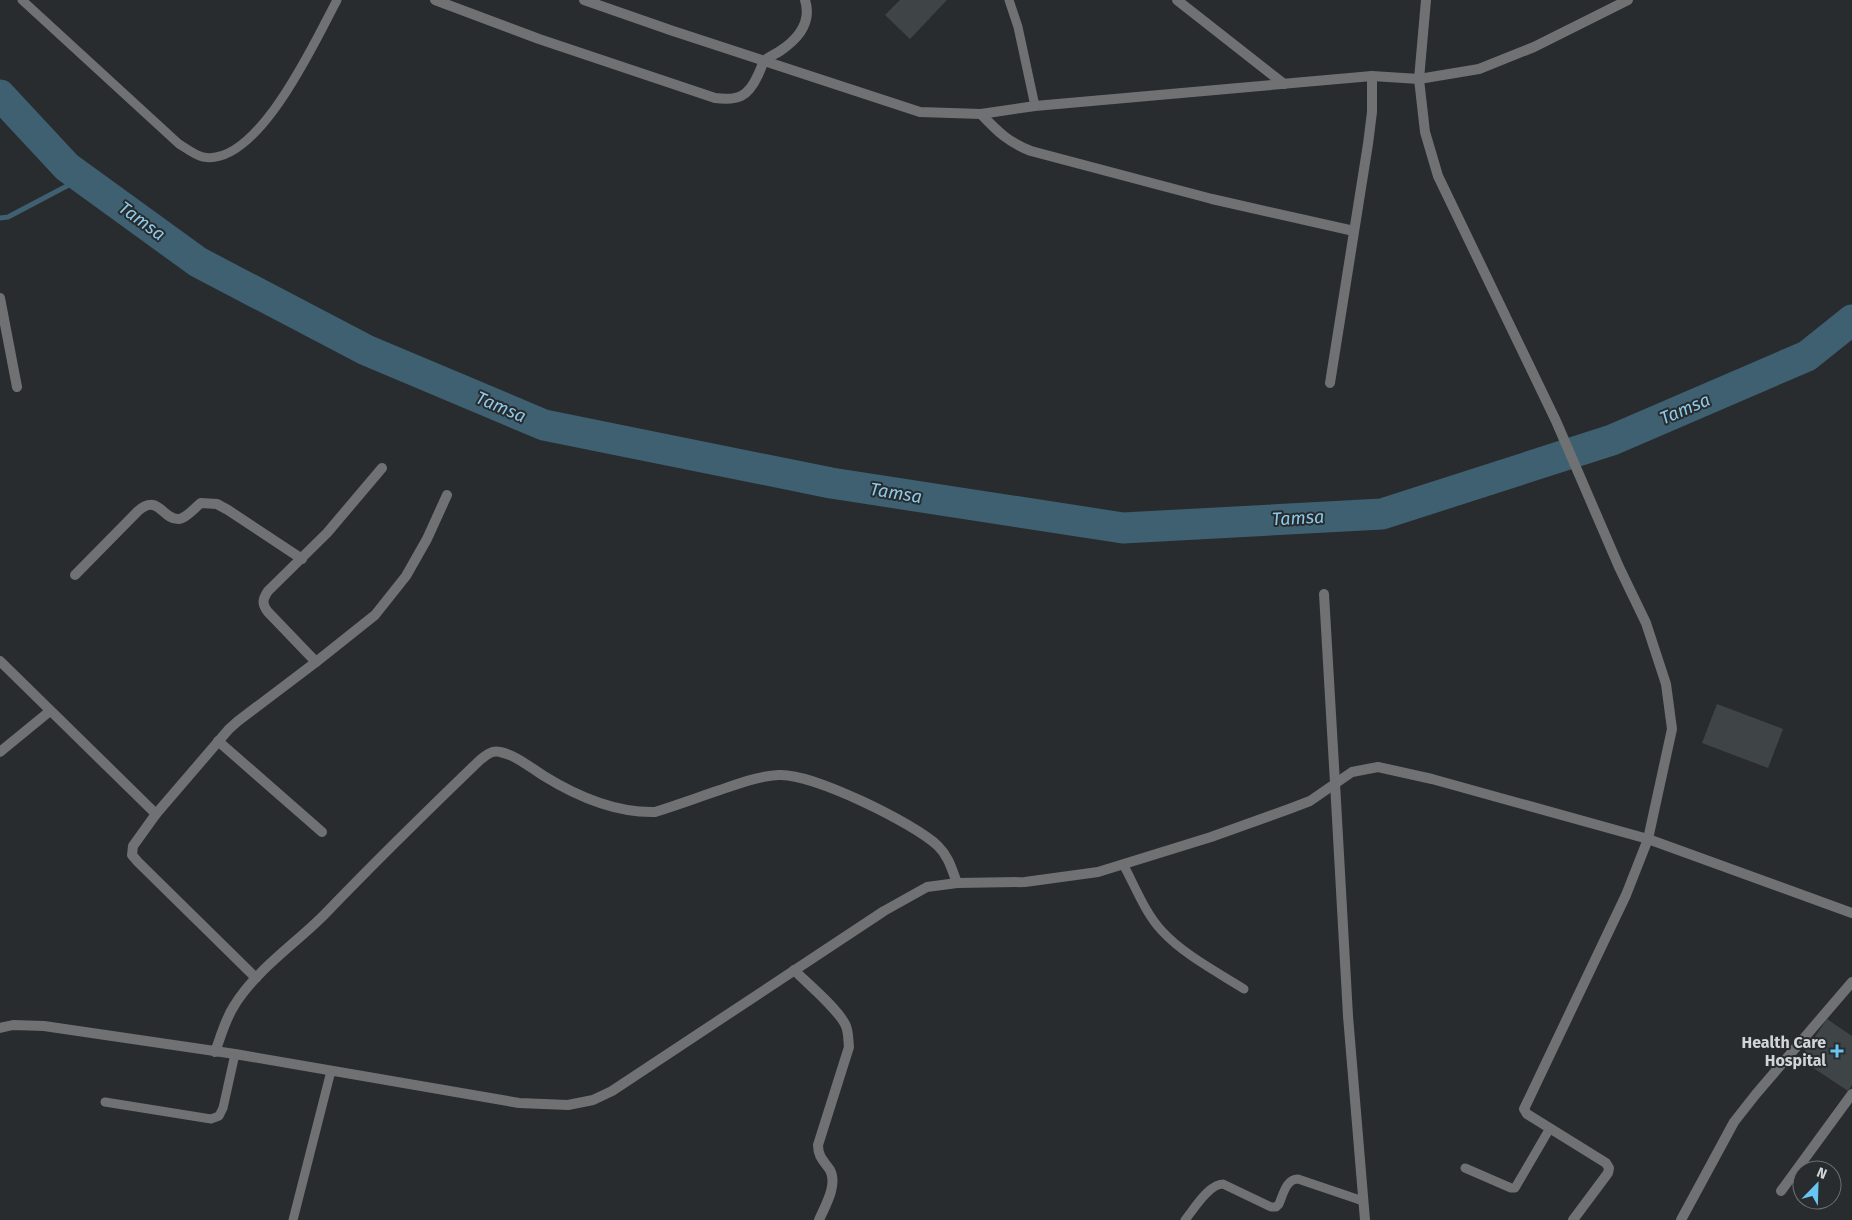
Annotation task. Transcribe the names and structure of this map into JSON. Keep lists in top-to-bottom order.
{
  "water": ["Tamsa"],
  "places": {
    "health": ["Health Care Hospital"]
  },
  "north": "top right"
}
